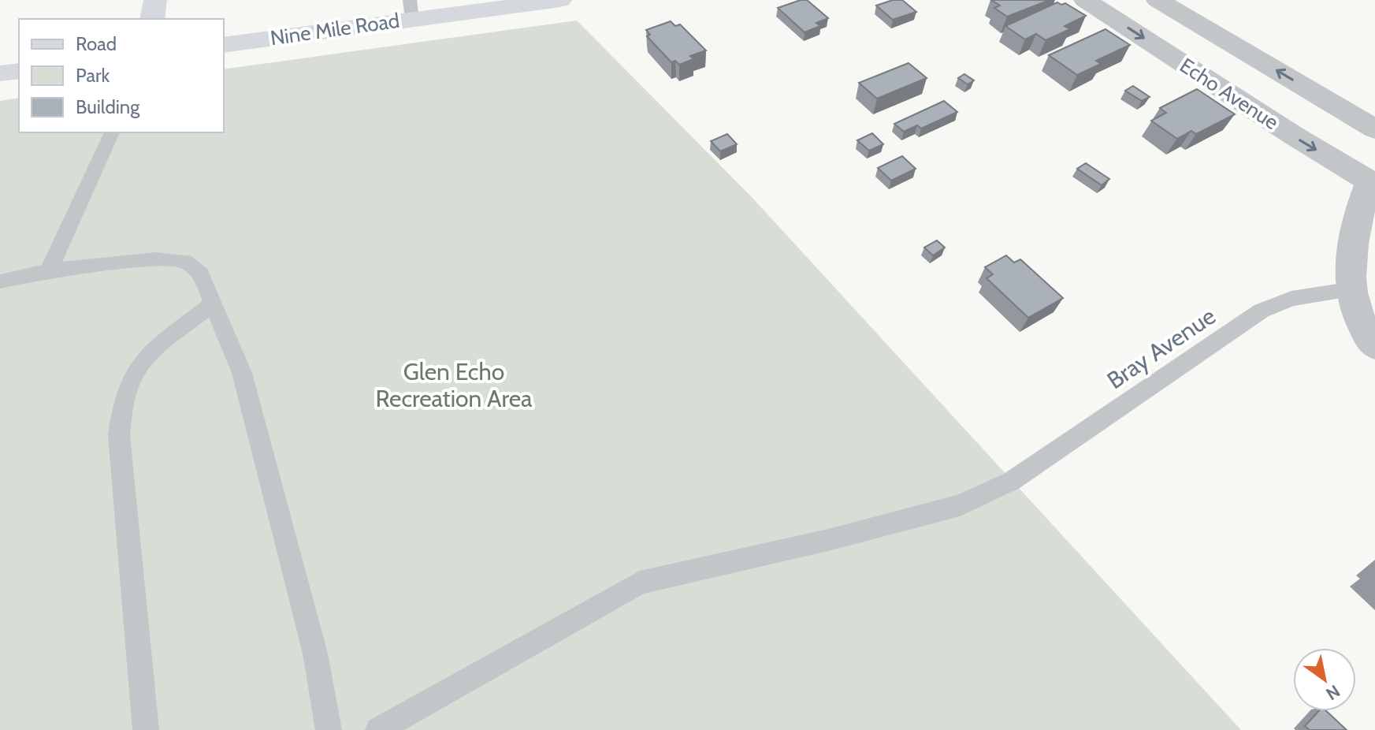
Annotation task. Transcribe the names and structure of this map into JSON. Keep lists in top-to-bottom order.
{
  "streets": {
    "main road": ["Nine Mile Road"],
    "street": ["Echo Avenue"],
    "lane": ["Bray Avenue"]
  },
  "parks": ["Glen Echo Recreation Area"],
  "legend": ["Road", "Park", "Building"],
  "north": "bottom right"
}
